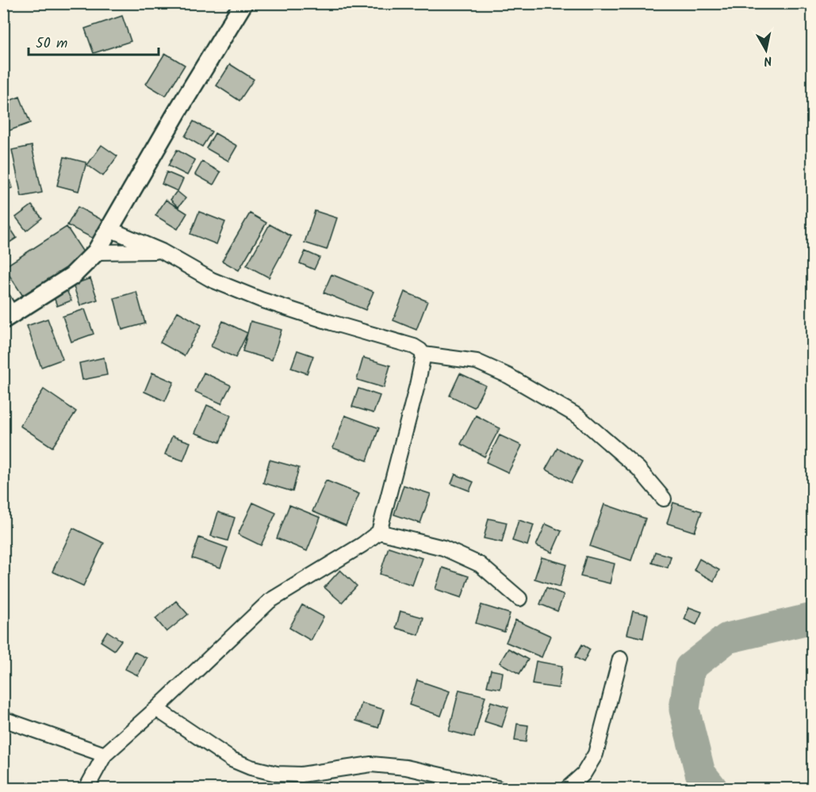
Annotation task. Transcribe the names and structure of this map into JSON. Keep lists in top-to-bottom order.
{
  "scale_bar": "50 m",
  "north": "bottom"
}
